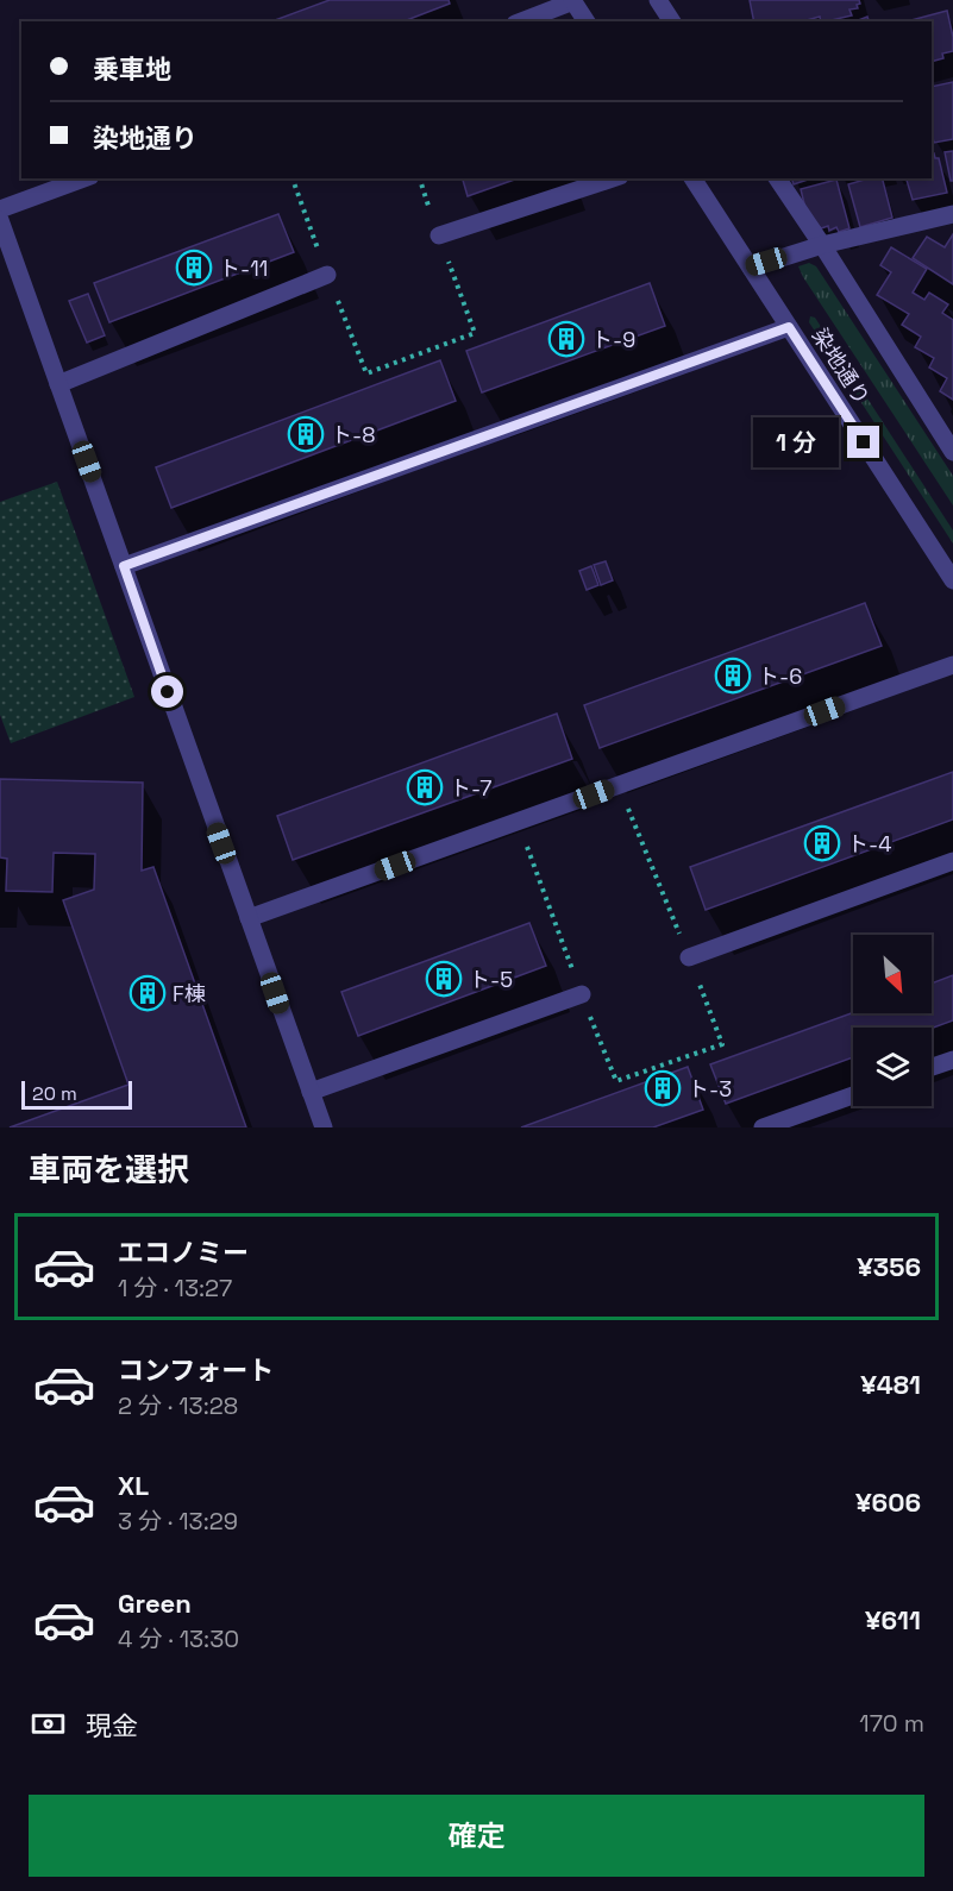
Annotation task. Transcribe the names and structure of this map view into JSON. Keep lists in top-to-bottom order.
{
  "streets": {
    "street": ["染地通り"]
  },
  "places": {
    "building": [
      "ト-11",
      "ト-9",
      "ト-8",
      "ト-6",
      "ト-7",
      "ト-4",
      "ト-5",
      "F棟",
      "ト-3"
    ]
  },
  "scale_bar": "20 m",
  "north": "bottom right",
  "page": {
    "banner": ["乗車地", "染地通り"],
    "bubble": "1 分",
    "scale": "20 m",
    "heading": "車両を選択",
    "list": [
      {
        "name": "エコノミー",
        "note": "1 分 · 13:27",
        "value": "¥356"
      },
      {
        "name": "コンフォート",
        "note": "2 分 · 13:28",
        "value": "¥481"
      },
      {
        "name": "XL",
        "note": "3 分 · 13:29",
        "value": "¥606"
      },
      {
        "name": "Green",
        "note": "4 分 · 13:30",
        "value": "¥611"
      }
    ],
    "pay": ["現金", "170 m"],
    "buttons": "確定"
  }
}
